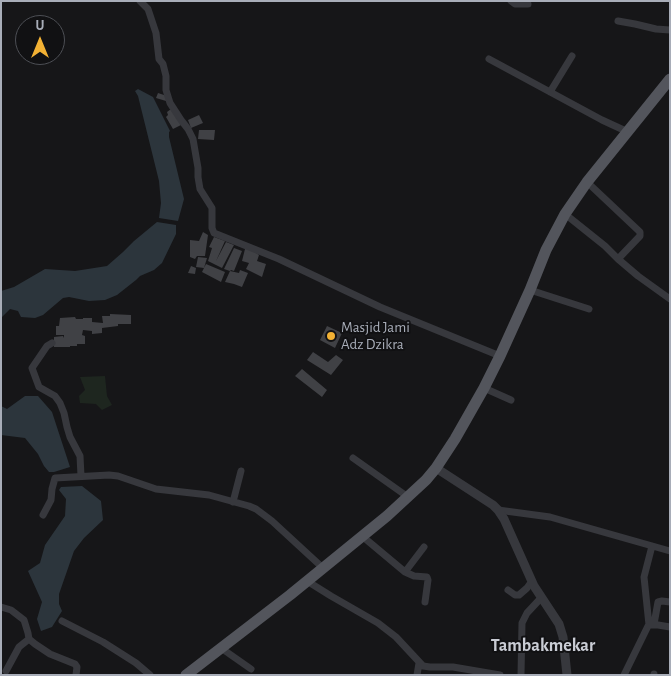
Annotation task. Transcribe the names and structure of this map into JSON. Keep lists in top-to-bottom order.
{
  "districts": ["Tambakmekar"],
  "places": ["Masjid Jami Adz Dzikra"],
  "north": "top"
}
